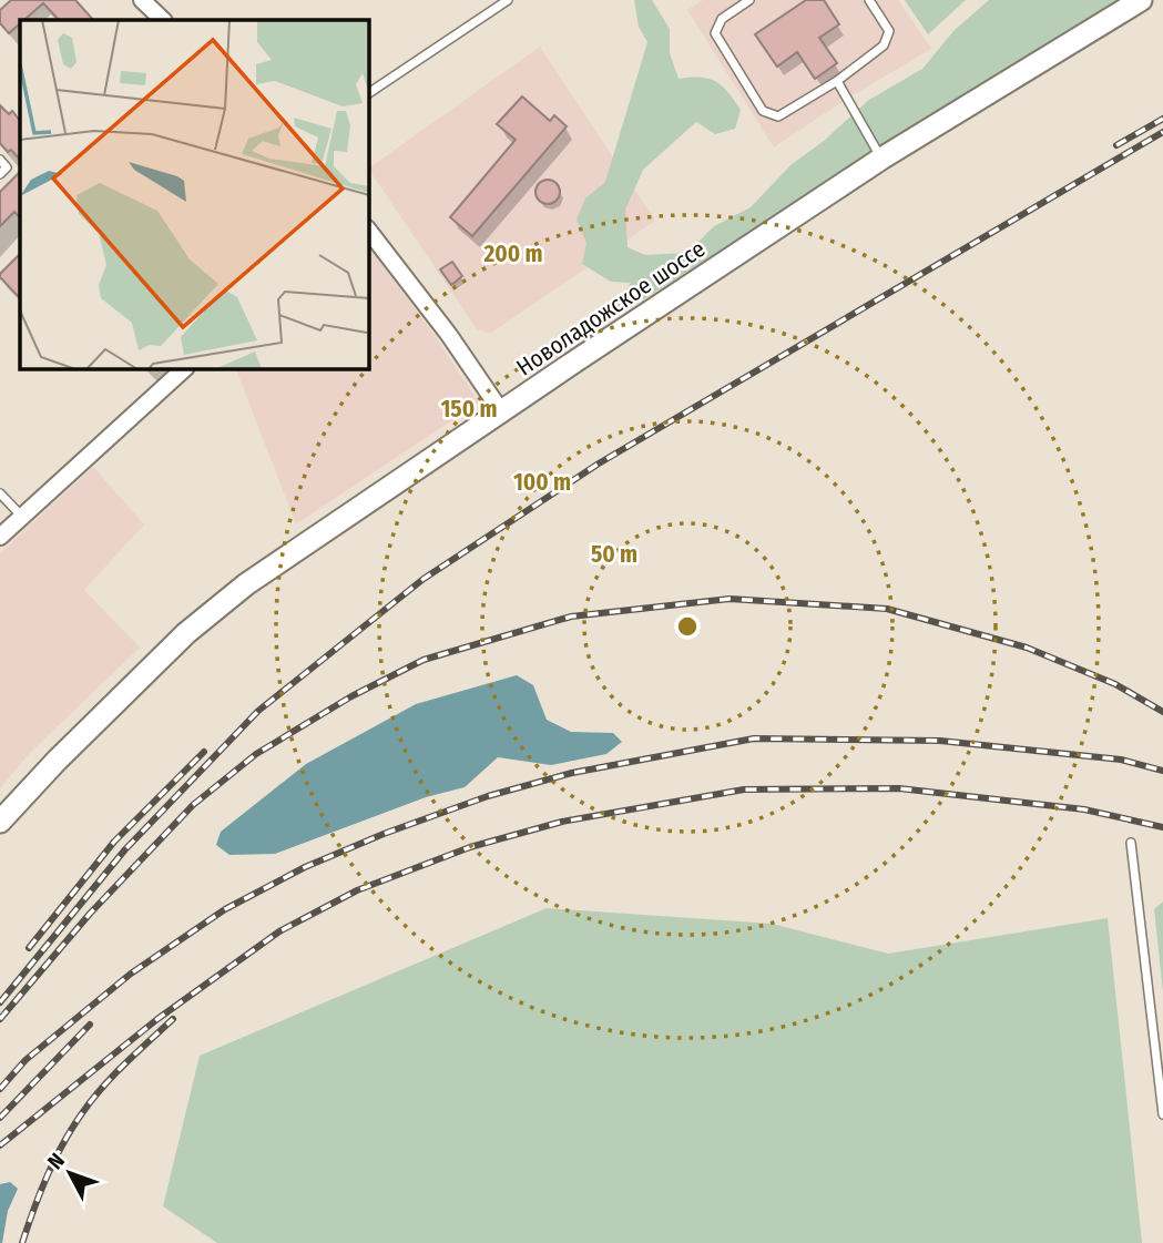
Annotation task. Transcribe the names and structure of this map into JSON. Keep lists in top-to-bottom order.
{
  "streets": {
    "main road": ["Новоладожское шоссе"]
  },
  "north": "top left",
  "rings": [
    "200 m",
    "150 m",
    "100 m",
    "50 m"
  ]
}
